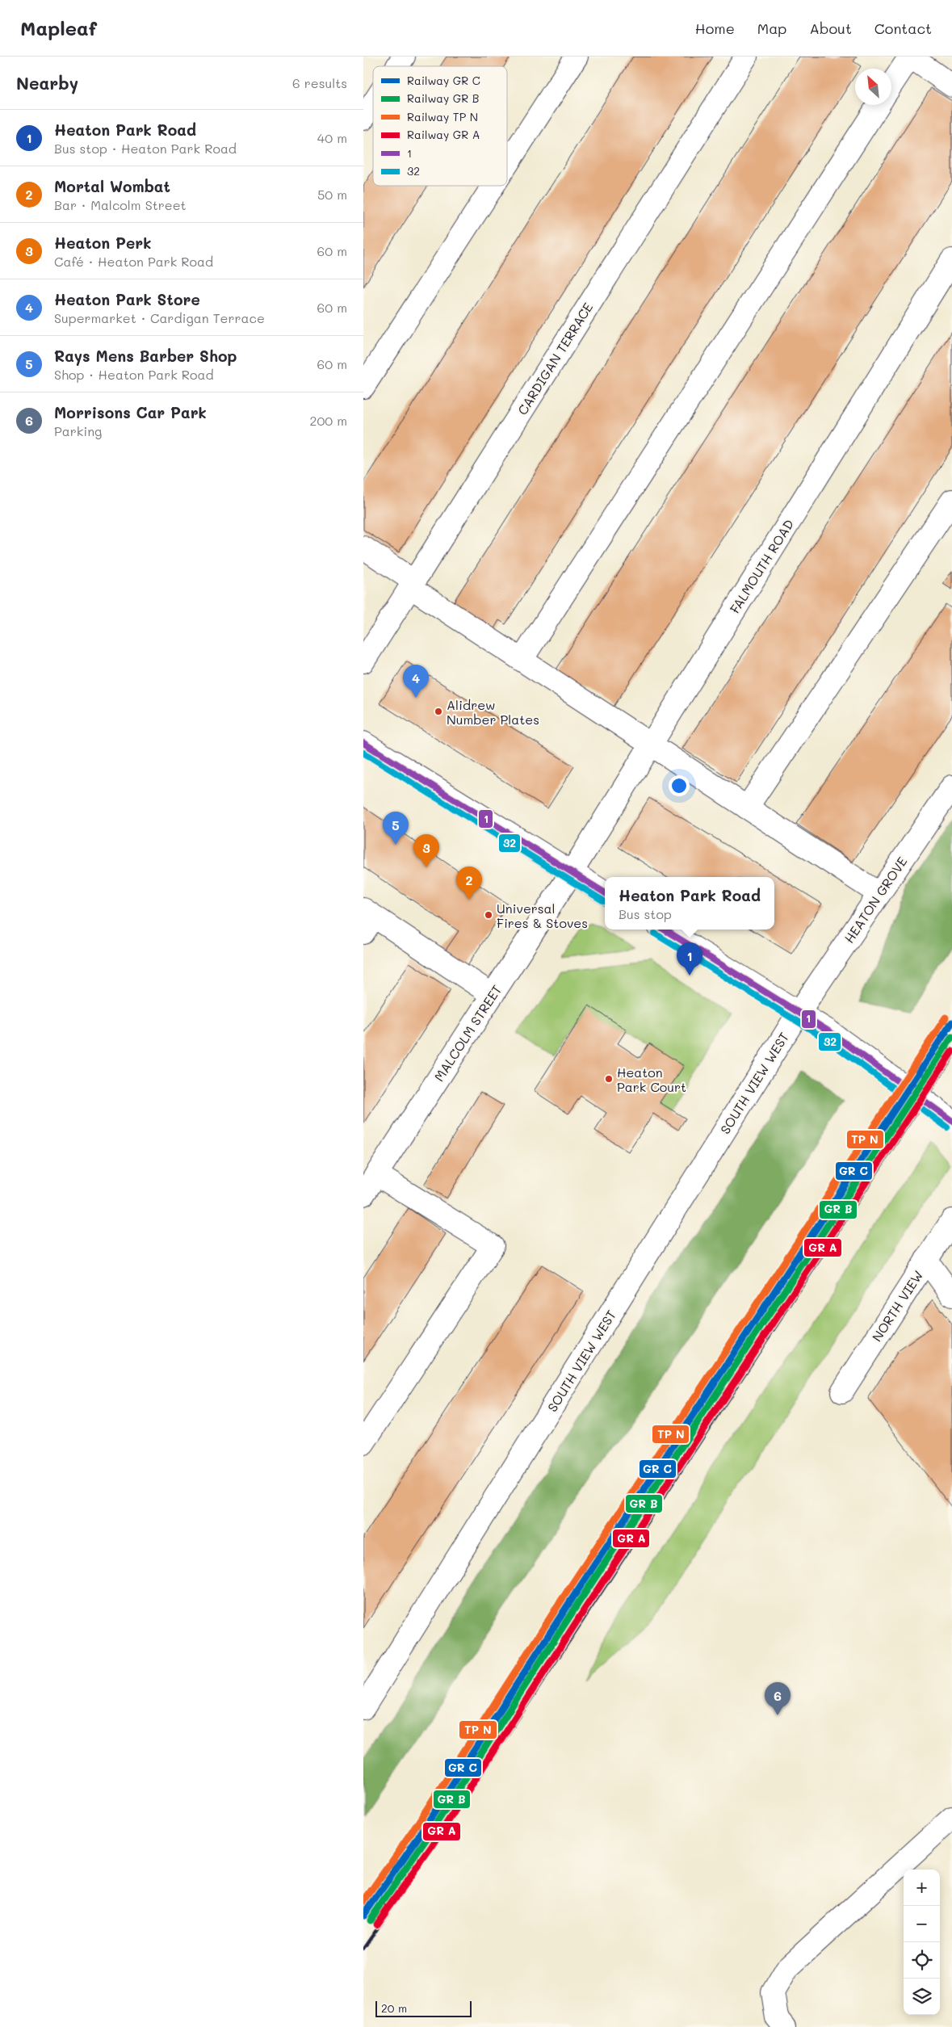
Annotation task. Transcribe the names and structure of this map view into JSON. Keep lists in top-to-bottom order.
{
  "streets": {
    "street": [
      "CARDIGAN TERRACE",
      "FALMOUTH ROAD",
      "HEATON GROVE",
      "MALCOLM STREET",
      "SOUTH VIEW WEST",
      "NORTH VIEW"
    ]
  },
  "crossings": [
    ["FALMOUTH ROAD", "MALCOLM STREET"],
    ["HEATON GROVE", "SOUTH VIEW WEST"]
  ],
  "places": ["Alidrew Number Plates", "Universal Fires & Stoves", "Heaton Park Court"],
  "lines": ["transit line 1", "transit line 32"],
  "legend": [
    "Railway GR C",
    "Railway GR B",
    "Railway TP N",
    "Railway GR A",
    "1",
    "32"
  ],
  "scale_bar": "20 m",
  "north": "top left",
  "page": {
    "header": "Mapleaf",
    "nav": [
      "Home",
      "Map",
      "About",
      "Contact"
    ],
    "heading": ["Nearby", "6 results"],
    "list": [
      {
        "mark": "1",
        "name": "Heaton Park Road",
        "note": "Bus stop · Heaton Park Road",
        "value": "40 m"
      },
      {
        "mark": "2",
        "name": "Mortal Wombat",
        "note": "Bar · Malcolm Street",
        "value": "50 m"
      },
      {
        "mark": "3",
        "name": "Heaton Perk",
        "note": "Café · Heaton Park Road",
        "value": "60 m"
      },
      {
        "mark": "4",
        "name": "Heaton Park Store",
        "note": "Supermarket · Cardigan Terrace",
        "value": "60 m"
      },
      {
        "mark": "5",
        "name": "Rays Mens Barber Shop",
        "note": "Shop · Heaton Park Road",
        "value": "60 m"
      },
      {
        "mark": "6",
        "name": "Morrisons Car Park",
        "note": "Parking",
        "value": "200 m"
      }
    ],
    "pins": [
      "4",
      "5",
      "3",
      "2",
      "1",
      "6"
    ],
    "popup": ["Heaton Park Road", "Bus stop"],
    "map_buttons": ["+", "−"],
    "scale": "20 m"
  }
}
